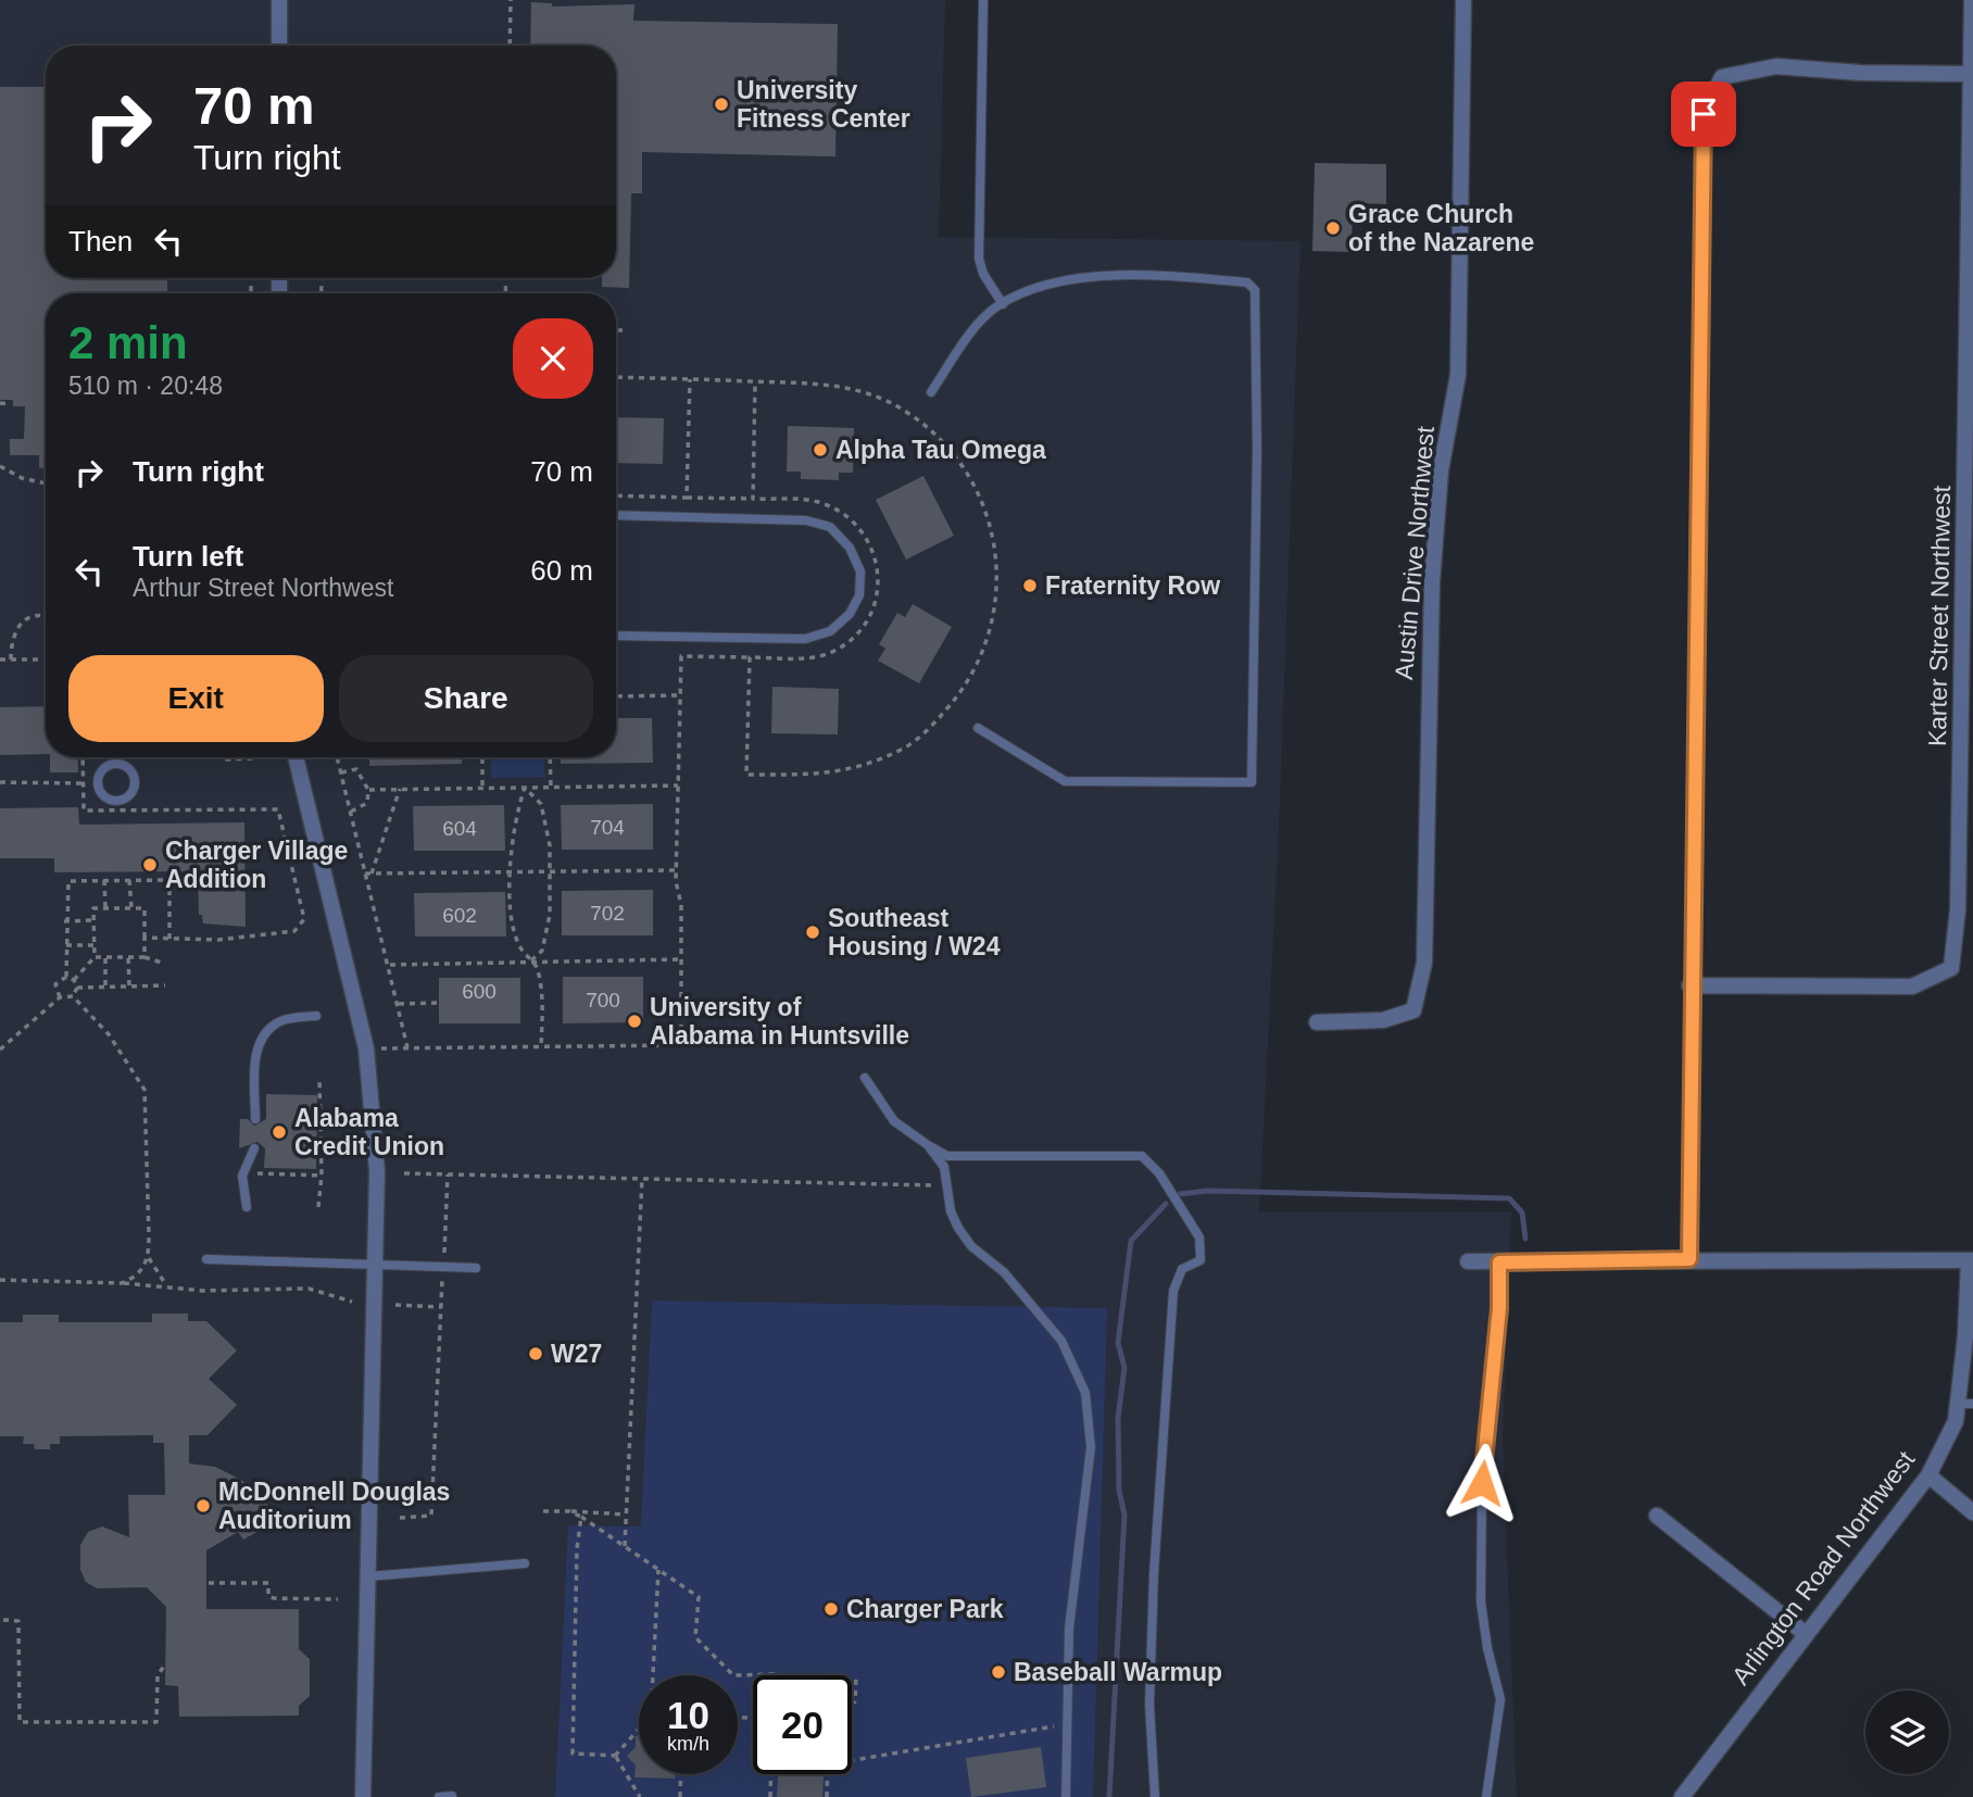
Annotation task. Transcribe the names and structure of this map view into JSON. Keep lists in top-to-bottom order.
{
  "streets": {
    "street": ["Austin Drive Northwest", "Karter Street Northwest", "Arlington Road Northwest"]
  },
  "places": [
    "University Fitness Center",
    "Grace Church of the Nazarene",
    "Alpha Tau Omega",
    "Fraternity Row",
    "Charger Village Addition",
    "Southeast Housing / W24",
    "University of Alabama in Huntsville",
    "Alabama Credit Union",
    "W27",
    "McDonnell Douglas Auditorium",
    "Charger Park",
    "Baseball Warmup"
  ],
  "house_numbers": [
    "704",
    "604",
    "702",
    "602",
    "600",
    "700"
  ],
  "page": {
    "turn": ["70 m", "Turn right"],
    "then": "Then",
    "heading": ["2 min", "510 m · 20:48"],
    "list": [
      {
        "name": "Turn right",
        "value": "70 m"
      },
      {
        "name": "Turn left",
        "note": "Arthur Street Northwest",
        "value": "60 m"
      }
    ],
    "buttons": ["Exit", "Share"],
    "speed": "10 km/h",
    "limit": "20"
  }
}
